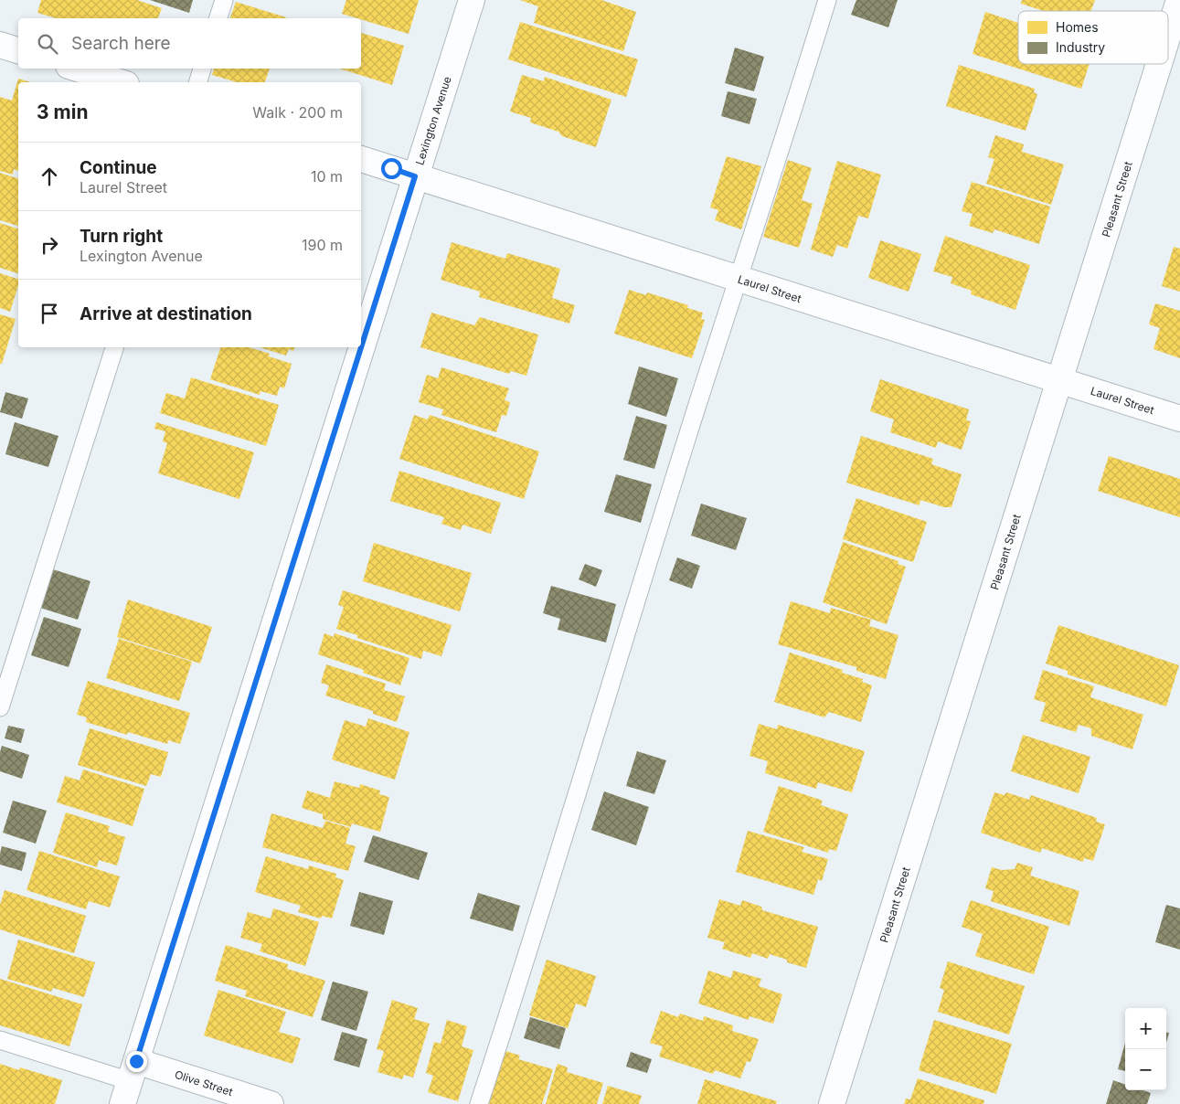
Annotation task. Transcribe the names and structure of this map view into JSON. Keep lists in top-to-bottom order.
{
  "streets": {
    "street": [
      "Lexington Avenue",
      "Pleasant Street",
      "Laurel Street",
      "Olive Street"
    ]
  },
  "crossings": [
    ["Lexington Avenue", "Laurel Street"],
    ["Lexington Avenue", "Olive Street"],
    ["Pleasant Street", "Laurel Street"]
  ],
  "legend": ["Homes", "Industry"],
  "page": {
    "search": "Search here",
    "heading": ["3 min", "Walk · 200 m"],
    "list": [
      ["Continue", "Laurel Street", "10 m"],
      ["Turn right", "Lexington Avenue", "190 m"],
      "Arrive at destination"
    ],
    "map_buttons": ["+", "−"]
  }
}
